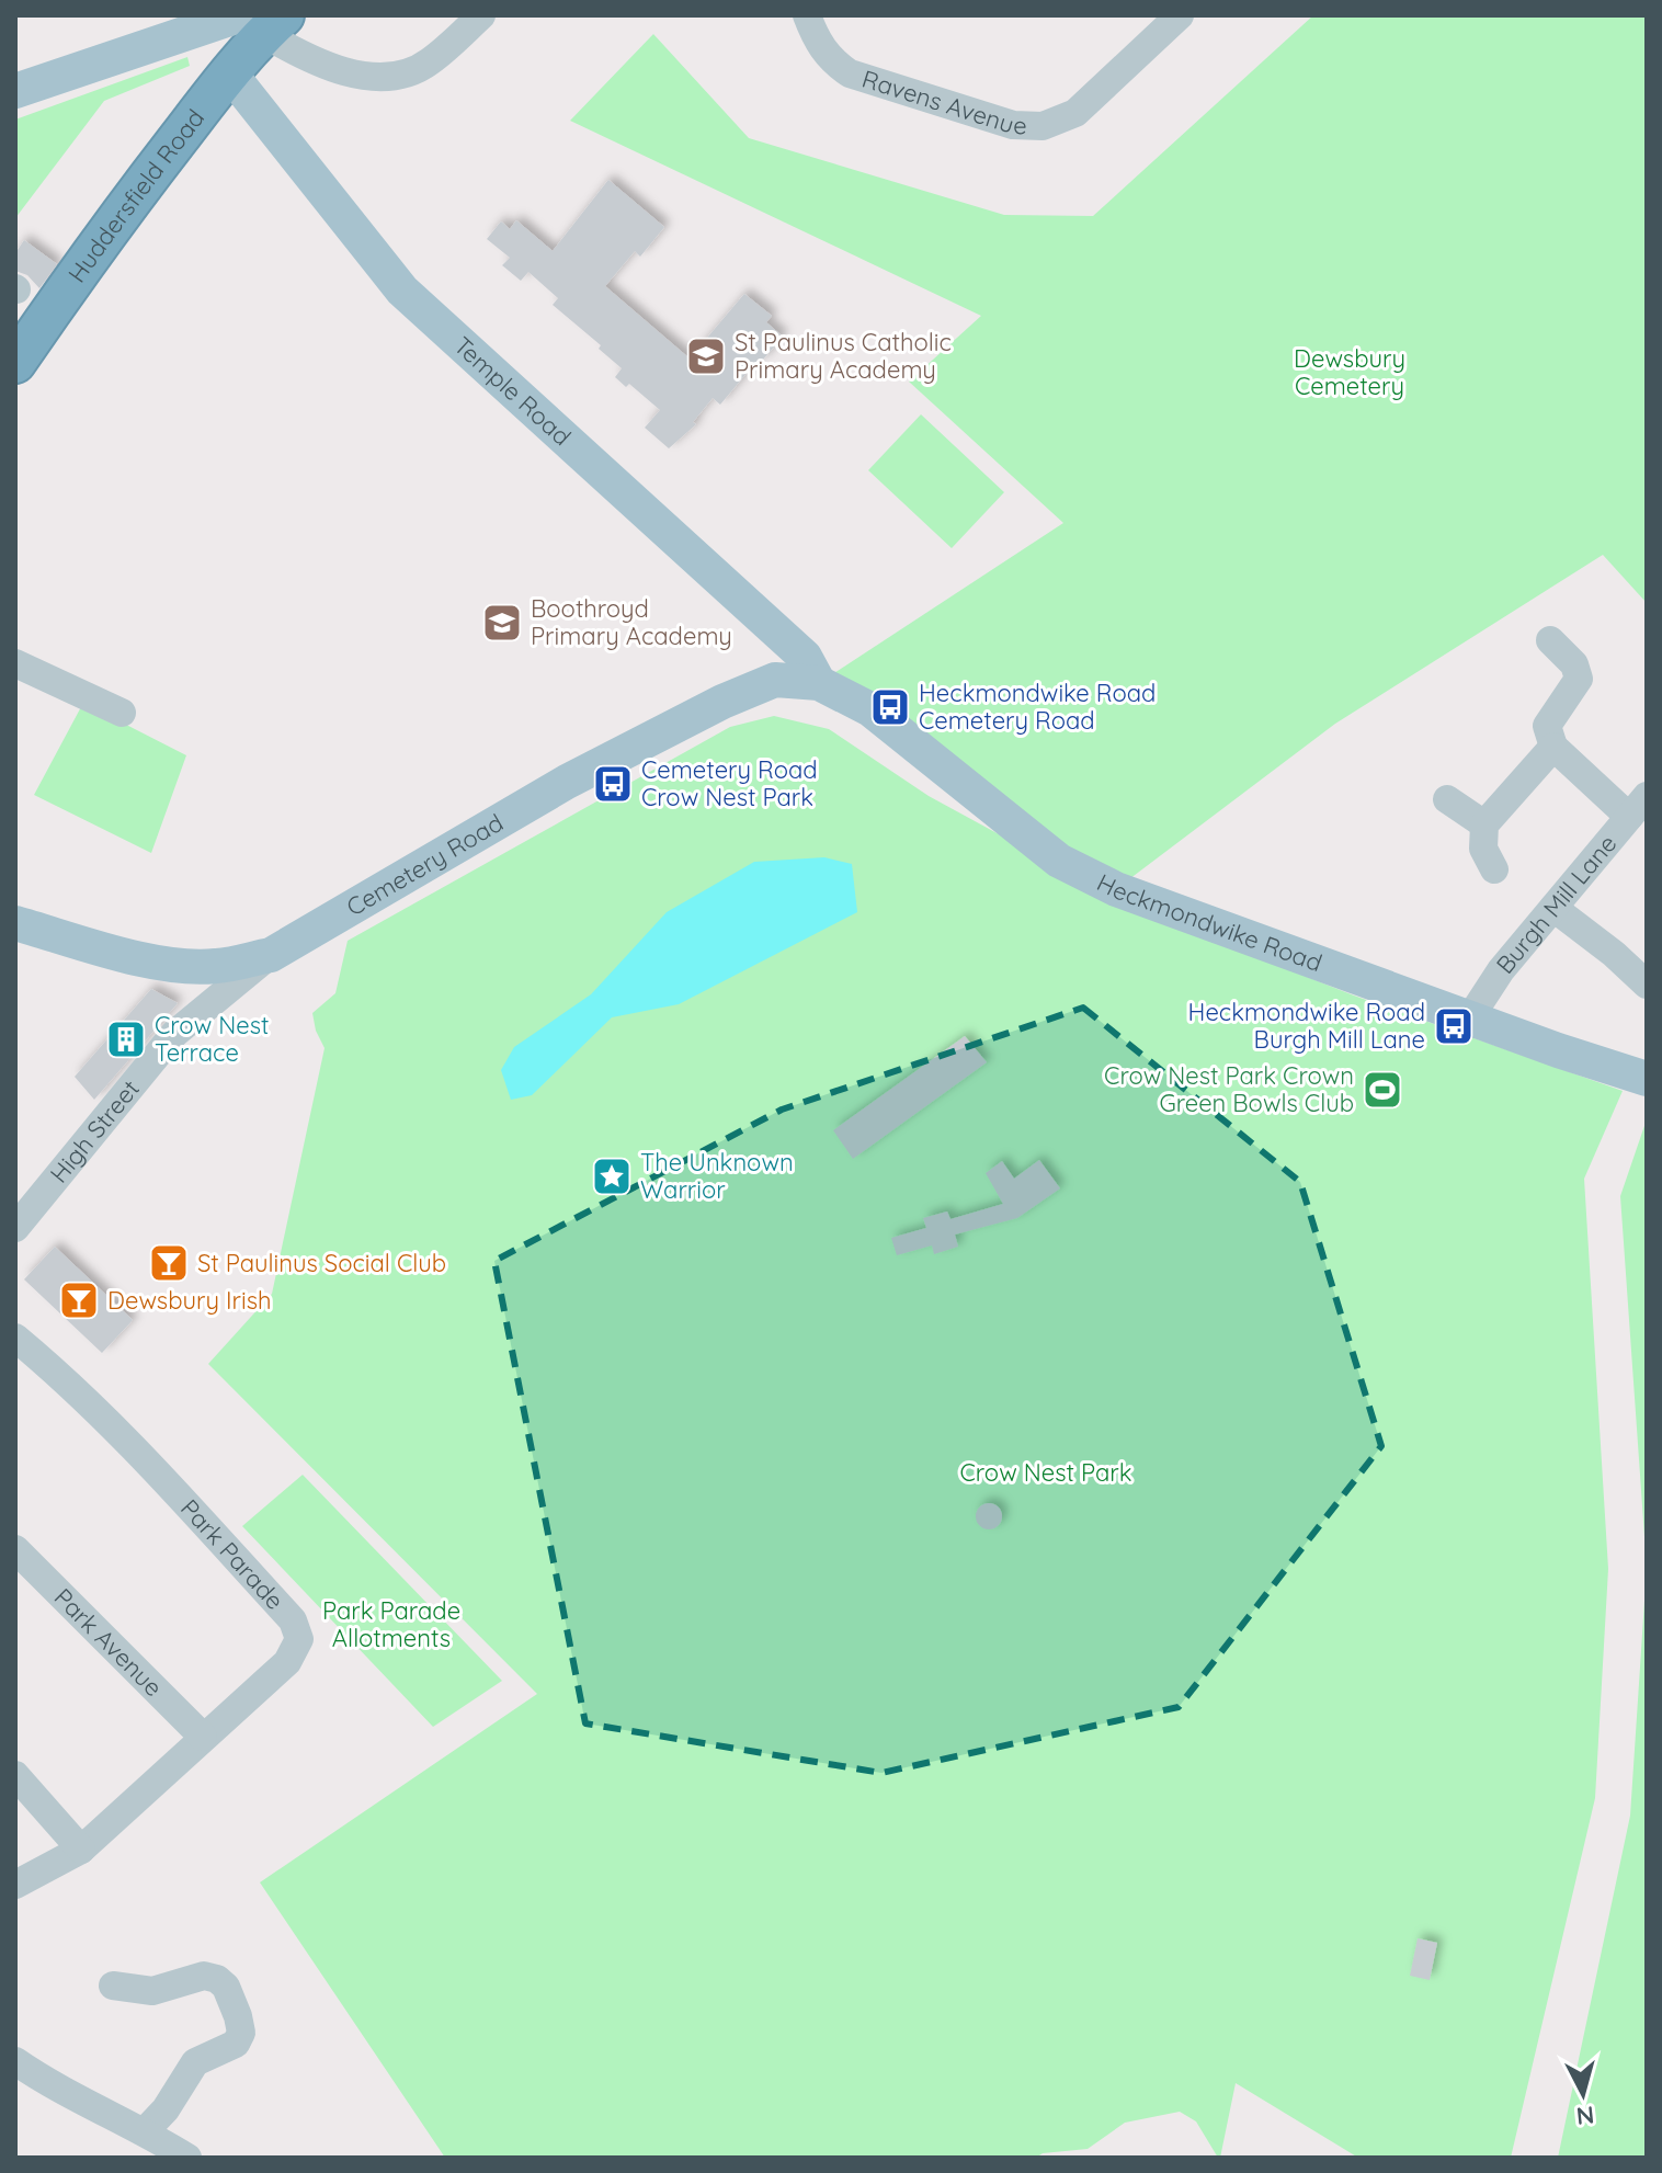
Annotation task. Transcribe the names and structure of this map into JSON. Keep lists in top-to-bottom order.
{
  "streets": {
    "highway": ["Huddersfield Road"],
    "main road": ["Temple Road", "Cemetery Road", "Heckmondwike Road"],
    "street": [
      "Ravens Avenue",
      "Burgh Mill Lane",
      "High Street",
      "Park Parade",
      "Park Avenue"
    ]
  },
  "crossings": [
    ["Huddersfield Road", "Temple Road"],
    ["Temple Road", "Cemetery Road"],
    ["Temple Road", "Heckmondwike Road"],
    ["Cemetery Road", "Heckmondwike Road"],
    ["Cemetery Road", "High Street"],
    ["Burgh Mill Lane", "Heckmondwike Road"],
    ["Park Parade", "Park Avenue"]
  ],
  "parks": ["Dewsbury Cemetery", "Crow Nest Park", "Park Parade Allotments"],
  "places": {
    "school or university": ["St Paulinus Catholic Primary Academy", "Boothroyd Primary Academy"],
    "bus stop": ["Heckmondwike Road Cemetery Road", "Cemetery Road Crow Nest Park", "Heckmondwike Road Burgh Mill Lane"],
    "building": ["Crow Nest Terrace"],
    "sports": ["Crow Nest Park Crown Green Bowls Club"],
    "place": ["The Unknown Warrior"],
    "bar": ["St Paulinus Social Club", "Dewsbury Irish"]
  },
  "north": "bottom"
}
